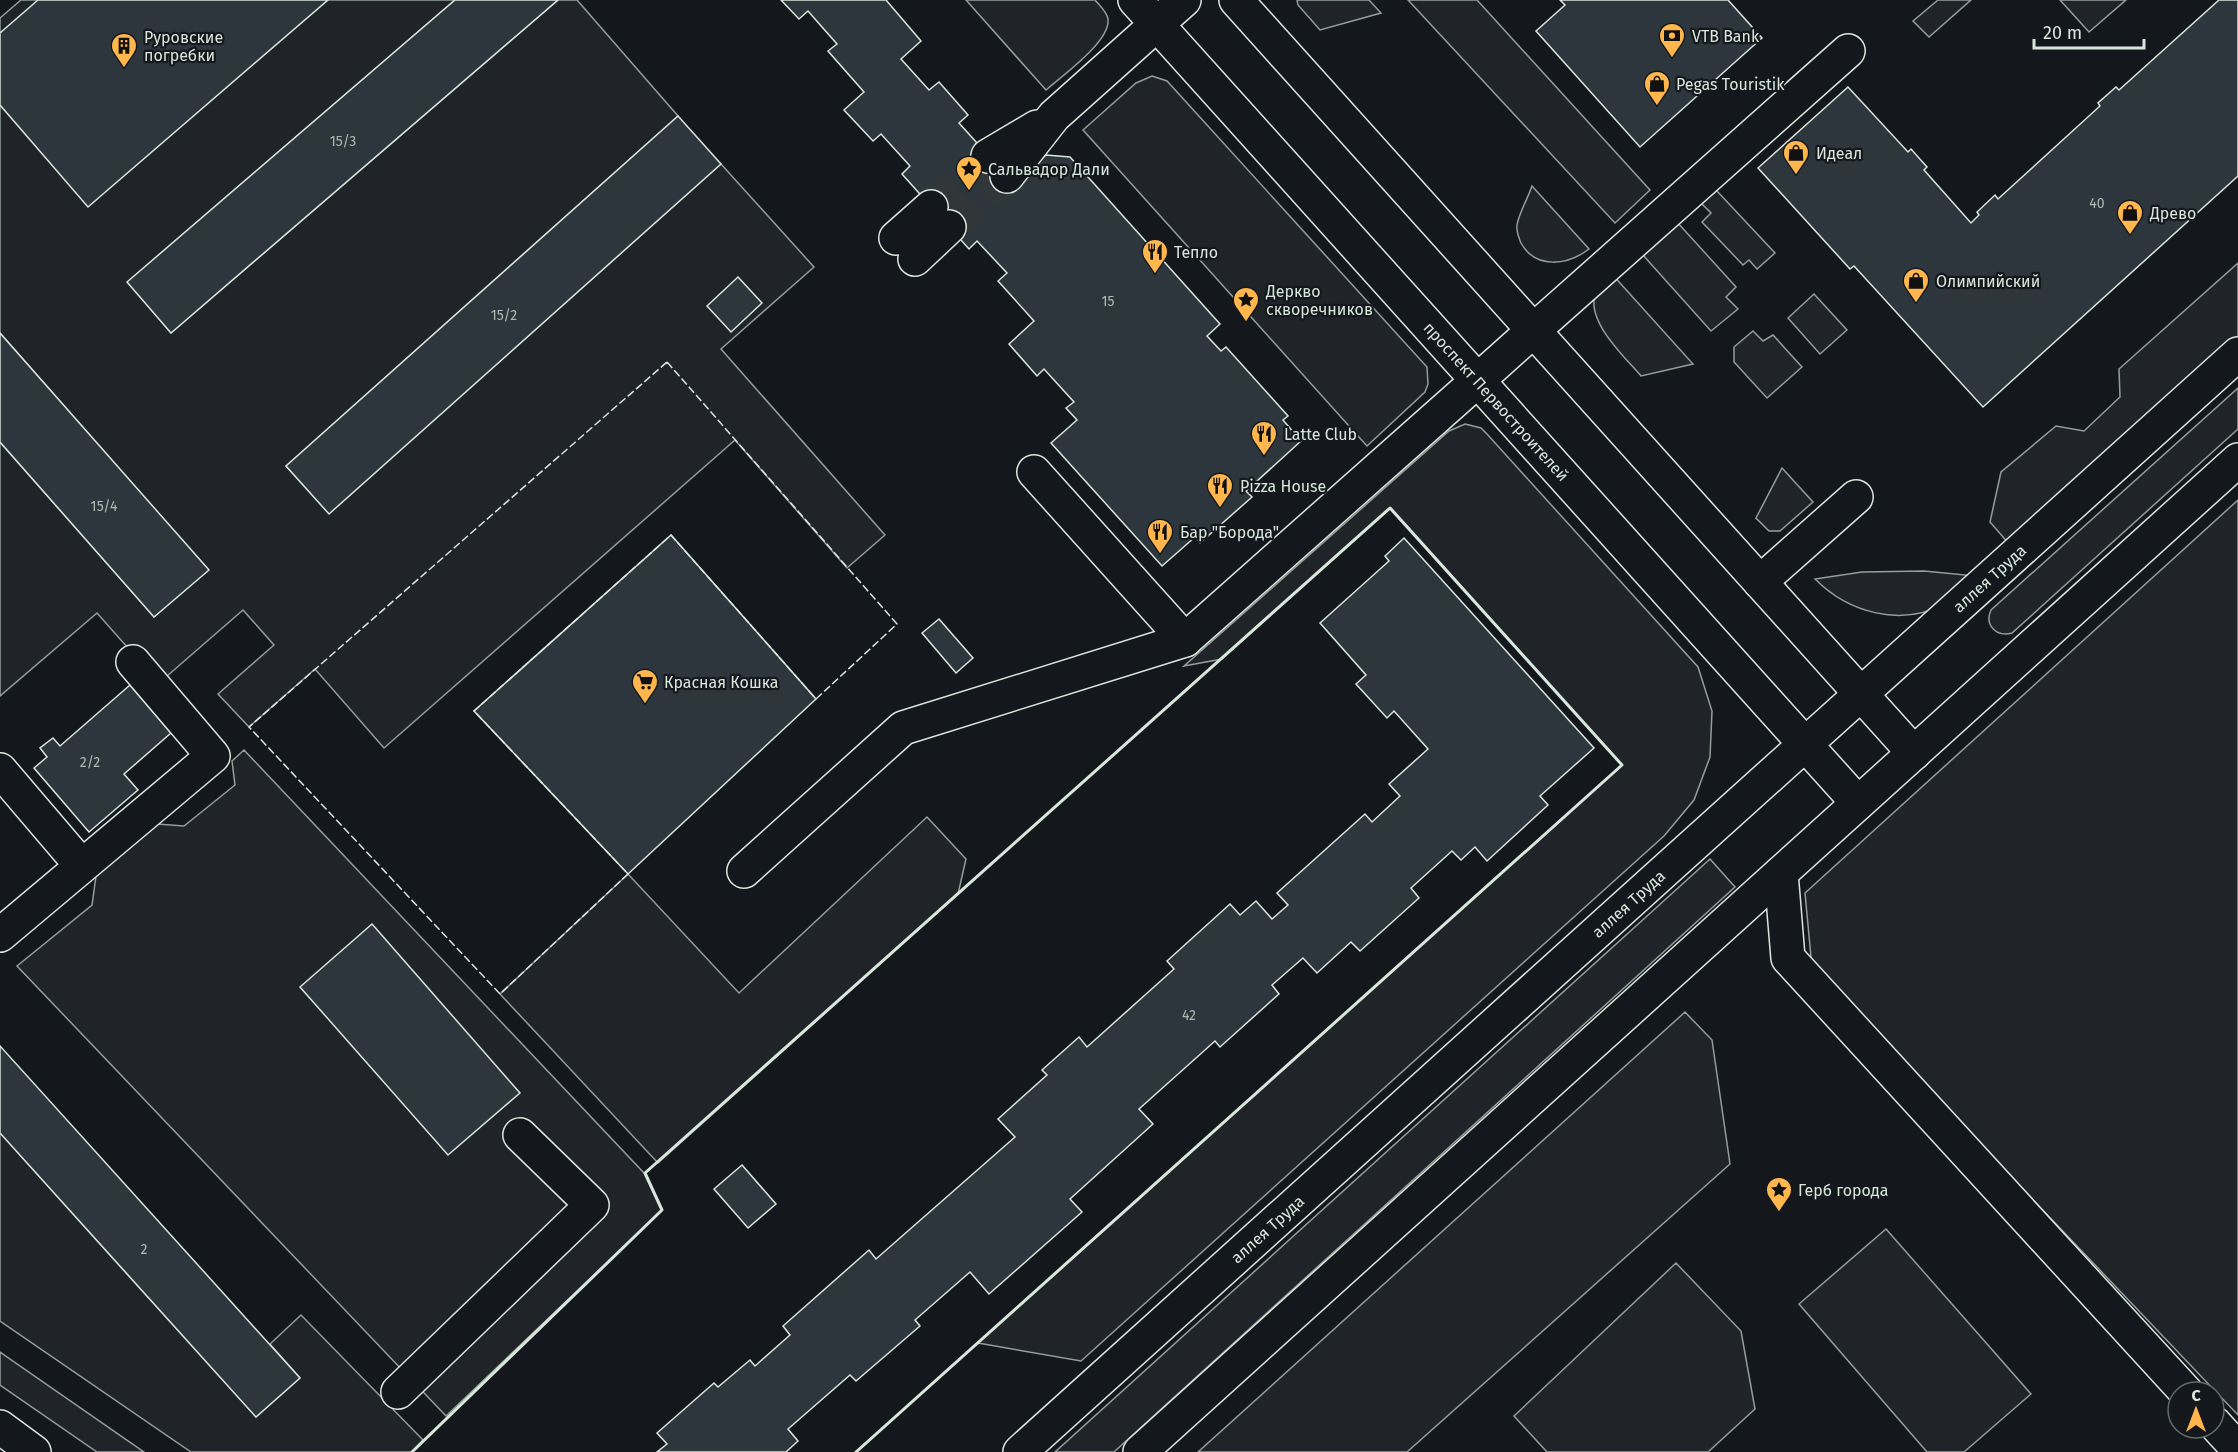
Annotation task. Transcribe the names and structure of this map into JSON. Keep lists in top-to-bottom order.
{
  "streets": {
    "main road": ["проспект Первостроителей", "аллея Труда"]
  },
  "crossings": [
    ["проспект Первостроителей", "аллея Труда"]
  ],
  "places": {
    "bank": ["VTB Bank"],
    "building": ["Руровские погребки"],
    "shop": [
      "Pegas Touristik",
      "Идеал",
      "Древо",
      "Олимпийский"
    ],
    "place": ["Сальвадор Дали", "Деркво скворечников", "Герб города"],
    "restaurant": [
      "Тепло",
      "Latte Club",
      "Pizza House",
      "Бар \"Борода\""
    ],
    "supermarket": ["Красная Кошка"]
  },
  "house_numbers": [
    "15/3",
    "40",
    "15",
    "15/2",
    "15/4",
    "2/2",
    "42",
    "2"
  ],
  "scale_bar": "20 m",
  "north": "top"
}
